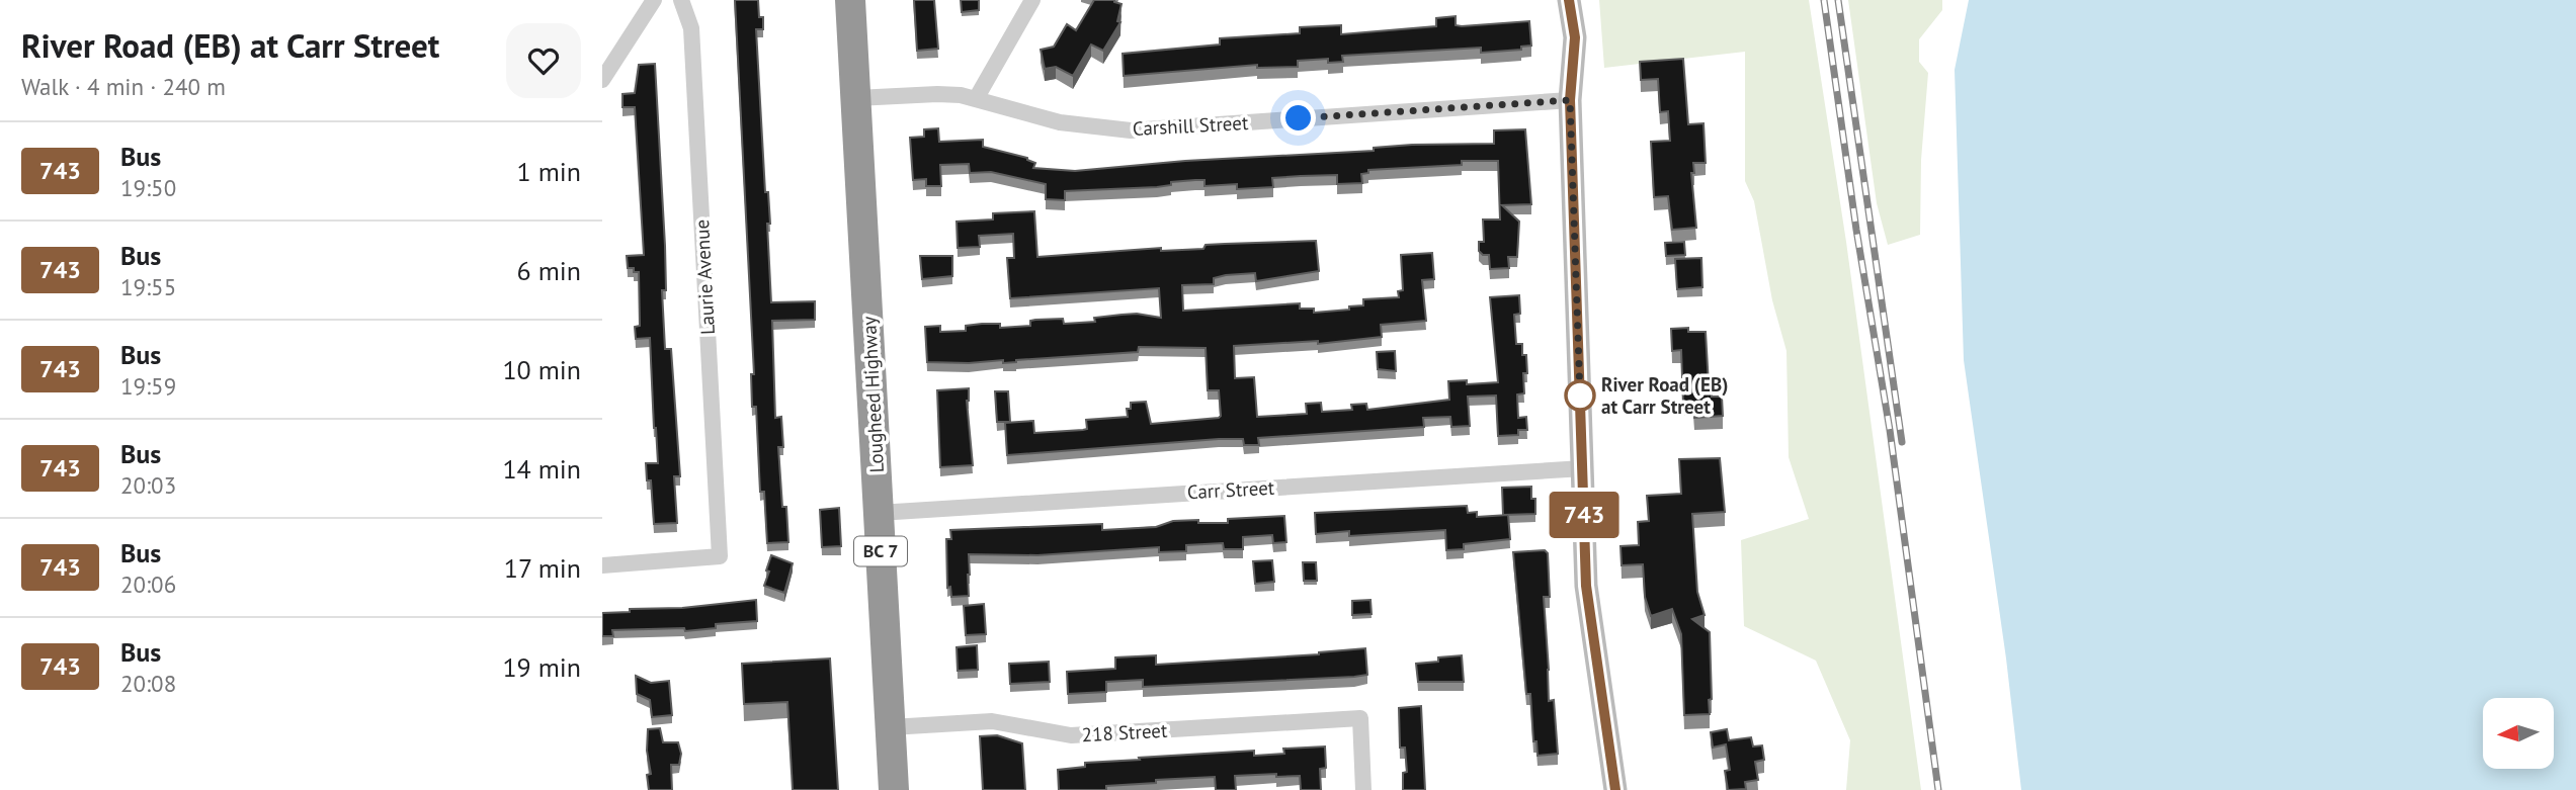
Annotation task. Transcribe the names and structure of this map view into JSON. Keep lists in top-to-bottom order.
{
  "streets": {
    "highway": ["Lougheed Highway", "BC 7"],
    "street": [
      "Carshill Street",
      "Laurie Avenue",
      "Carr Street",
      "218 Street"
    ]
  },
  "crossings": [
    ["Carshill Street", "Lougheed Highway"],
    ["Lougheed Highway", "Carr Street"],
    ["Lougheed Highway", "218 Street"]
  ],
  "places": ["River Road (EB) at Carr Street"],
  "lines": ["bus line 743"],
  "north": "left",
  "page": {
    "heading": ["River Road (EB) at Carr Street", "Walk · 4 min · 240 m"],
    "on_map": "743",
    "list": [
      {
        "mark": "743",
        "name": "Bus",
        "note": "19:50",
        "value": "1 min"
      },
      {
        "mark": "743",
        "name": "Bus",
        "note": "19:55",
        "value": "6 min"
      },
      {
        "mark": "743",
        "name": "Bus",
        "note": "19:59",
        "value": "10 min"
      },
      {
        "mark": "743",
        "name": "Bus",
        "note": "20:03",
        "value": "14 min"
      },
      {
        "mark": "743",
        "name": "Bus",
        "note": "20:06",
        "value": "17 min"
      },
      {
        "mark": "743",
        "name": "Bus",
        "note": "20:08",
        "value": "19 min"
      }
    ]
  }
}
